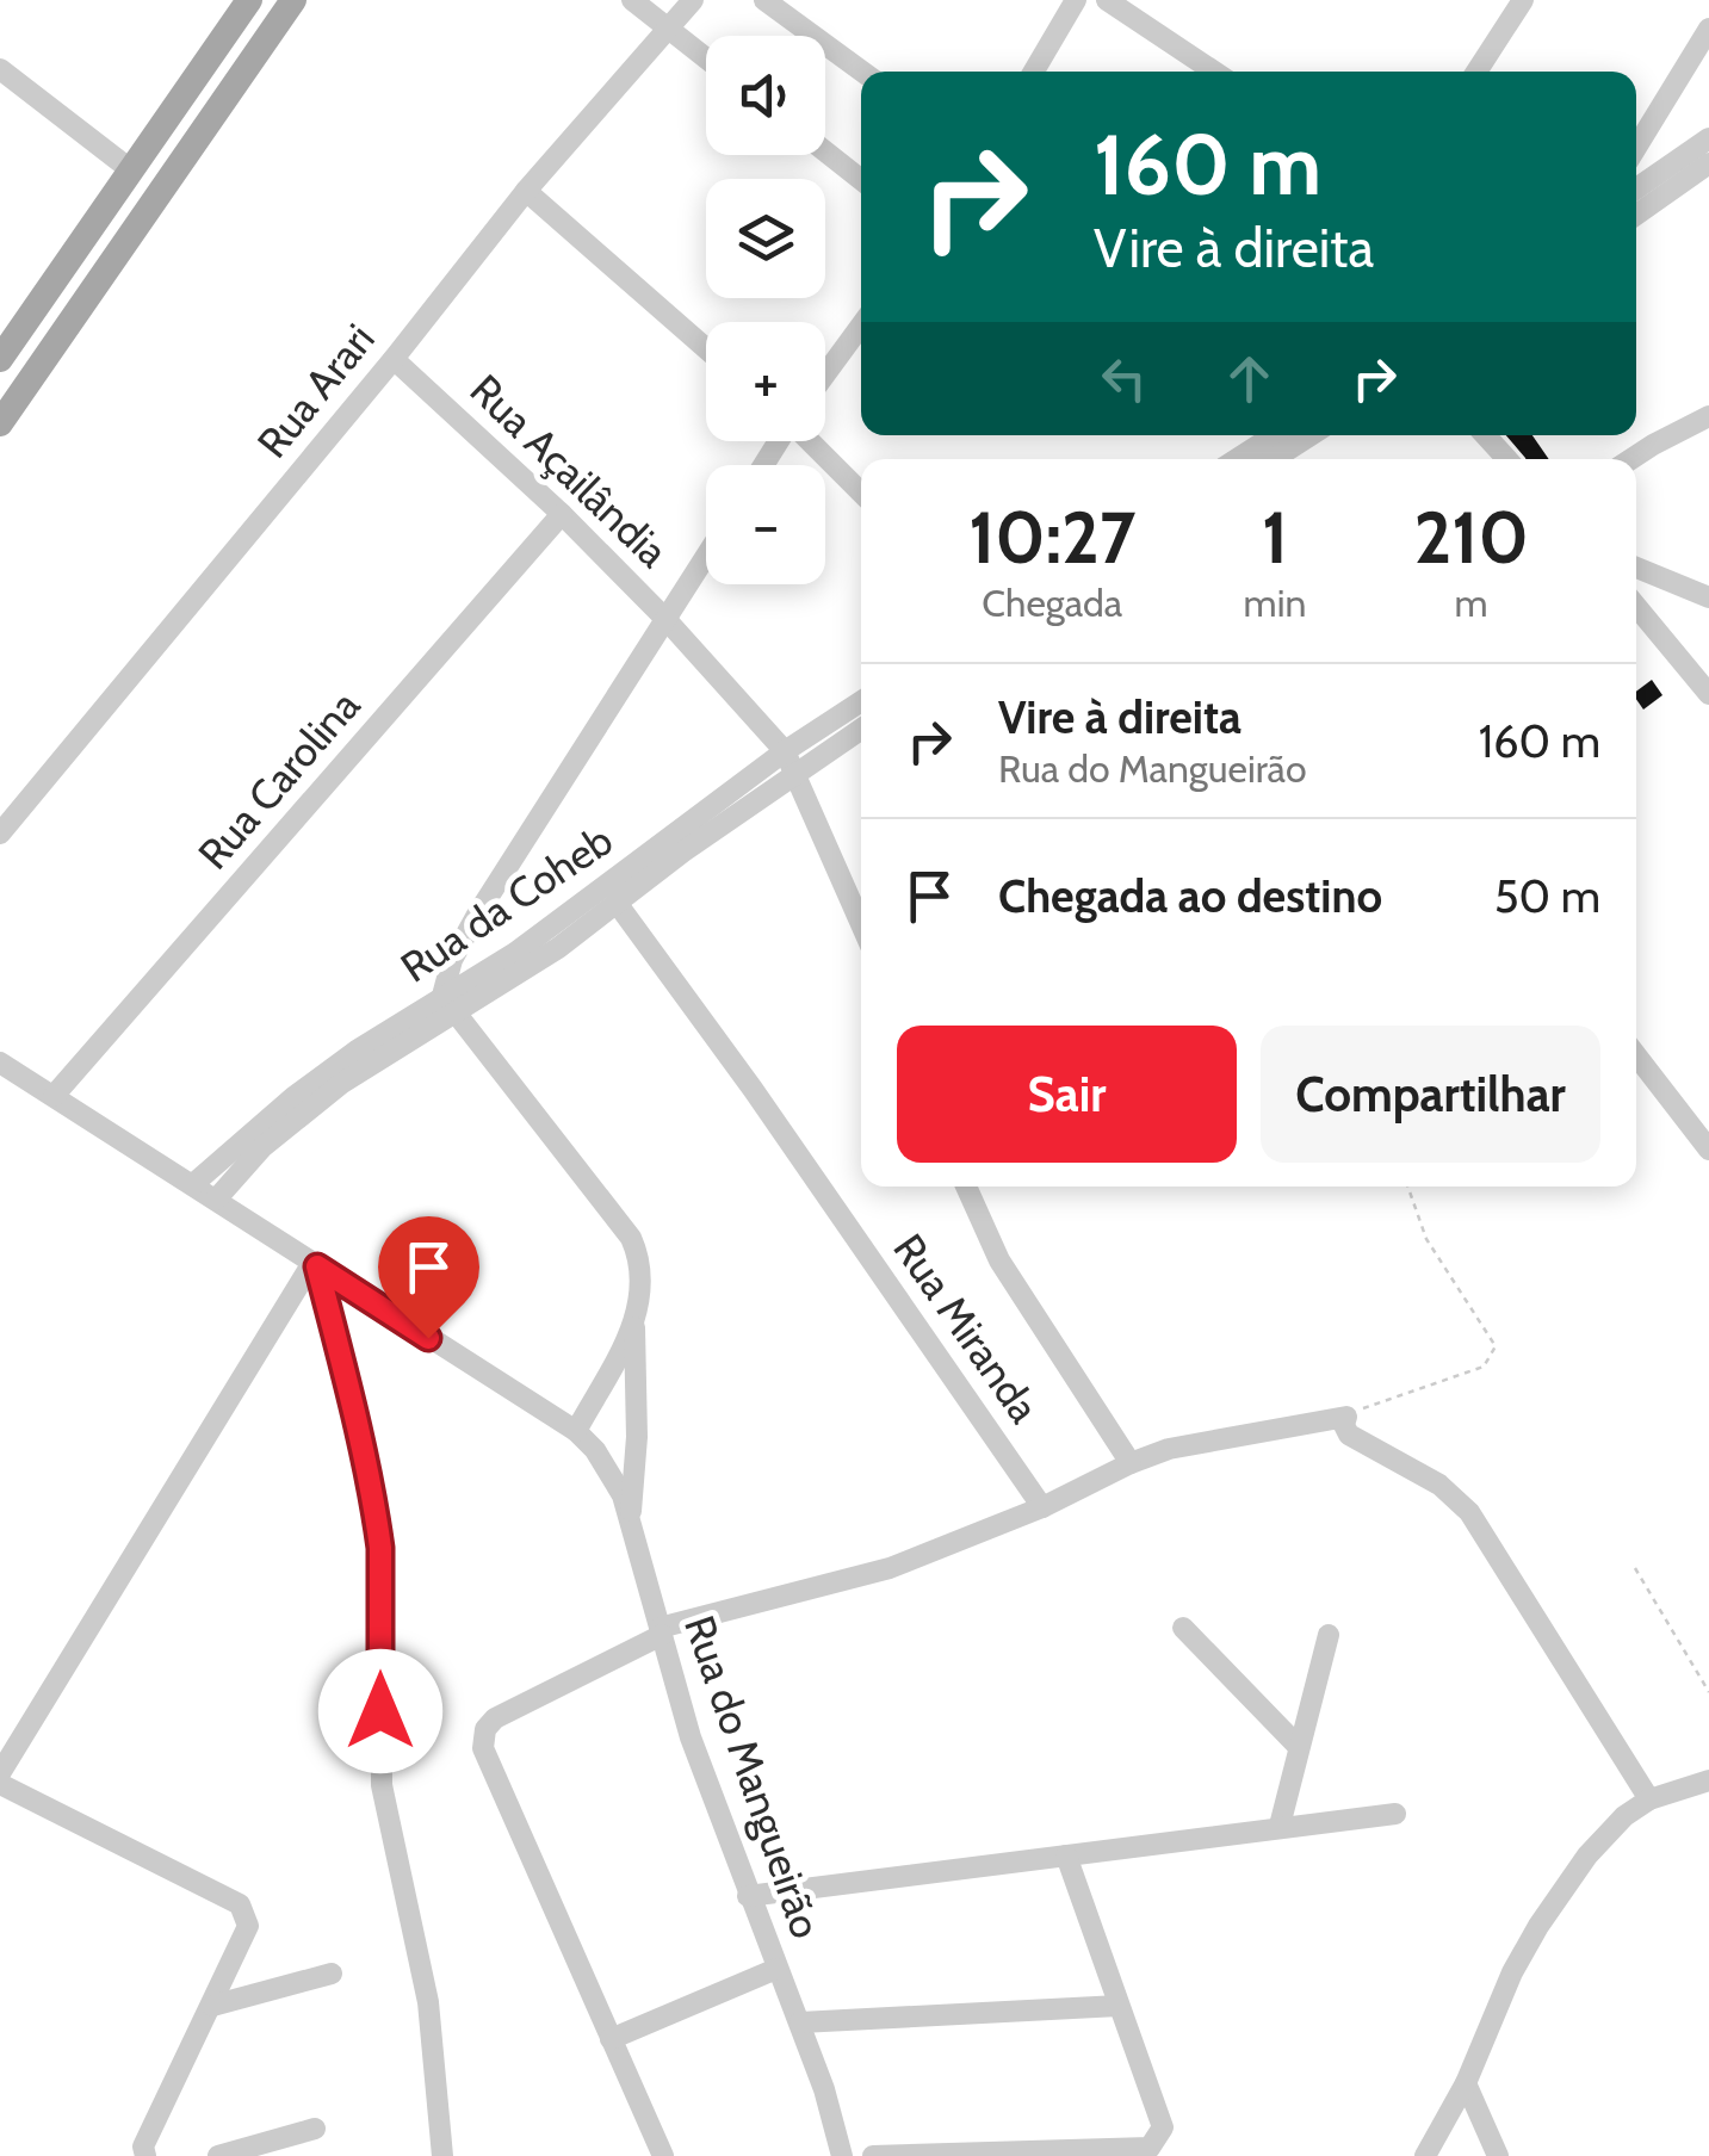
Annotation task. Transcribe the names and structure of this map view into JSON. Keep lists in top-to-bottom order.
{
  "streets": {
    "street": [
      "Rua Arari",
      "Rua Açailândia",
      "Rua Carolina",
      "Rua da Coheb",
      "Rua Miranda",
      "Rua do Mangueirão"
    ]
  },
  "crossings": [
    ["Rua Arari", "Rua Açailândia"],
    ["Rua Açailândia", "Rua Carolina"],
    ["Rua Açailândia", "Rua da Coheb"],
    ["Rua Carolina", "Rua do Mangueirão"],
    ["Rua da Coheb", "Rua Miranda"],
    ["Rua da Coheb", "Rua do Mangueirão"]
  ],
  "page": {
    "map_buttons": ["+", "−"],
    "turn": ["160 m", "Vire à direita"],
    "eta": [
      "10:27",
      "Chegada",
      "1",
      "min",
      "210",
      "m"
    ],
    "list": [
      {
        "name": "Vire à direita",
        "note": "Rua do Mangueirão",
        "value": "160 m"
      },
      {
        "name": "Chegada ao destino",
        "value": "50 m"
      }
    ],
    "buttons": ["Sair", "Compartilhar"]
  }
}
